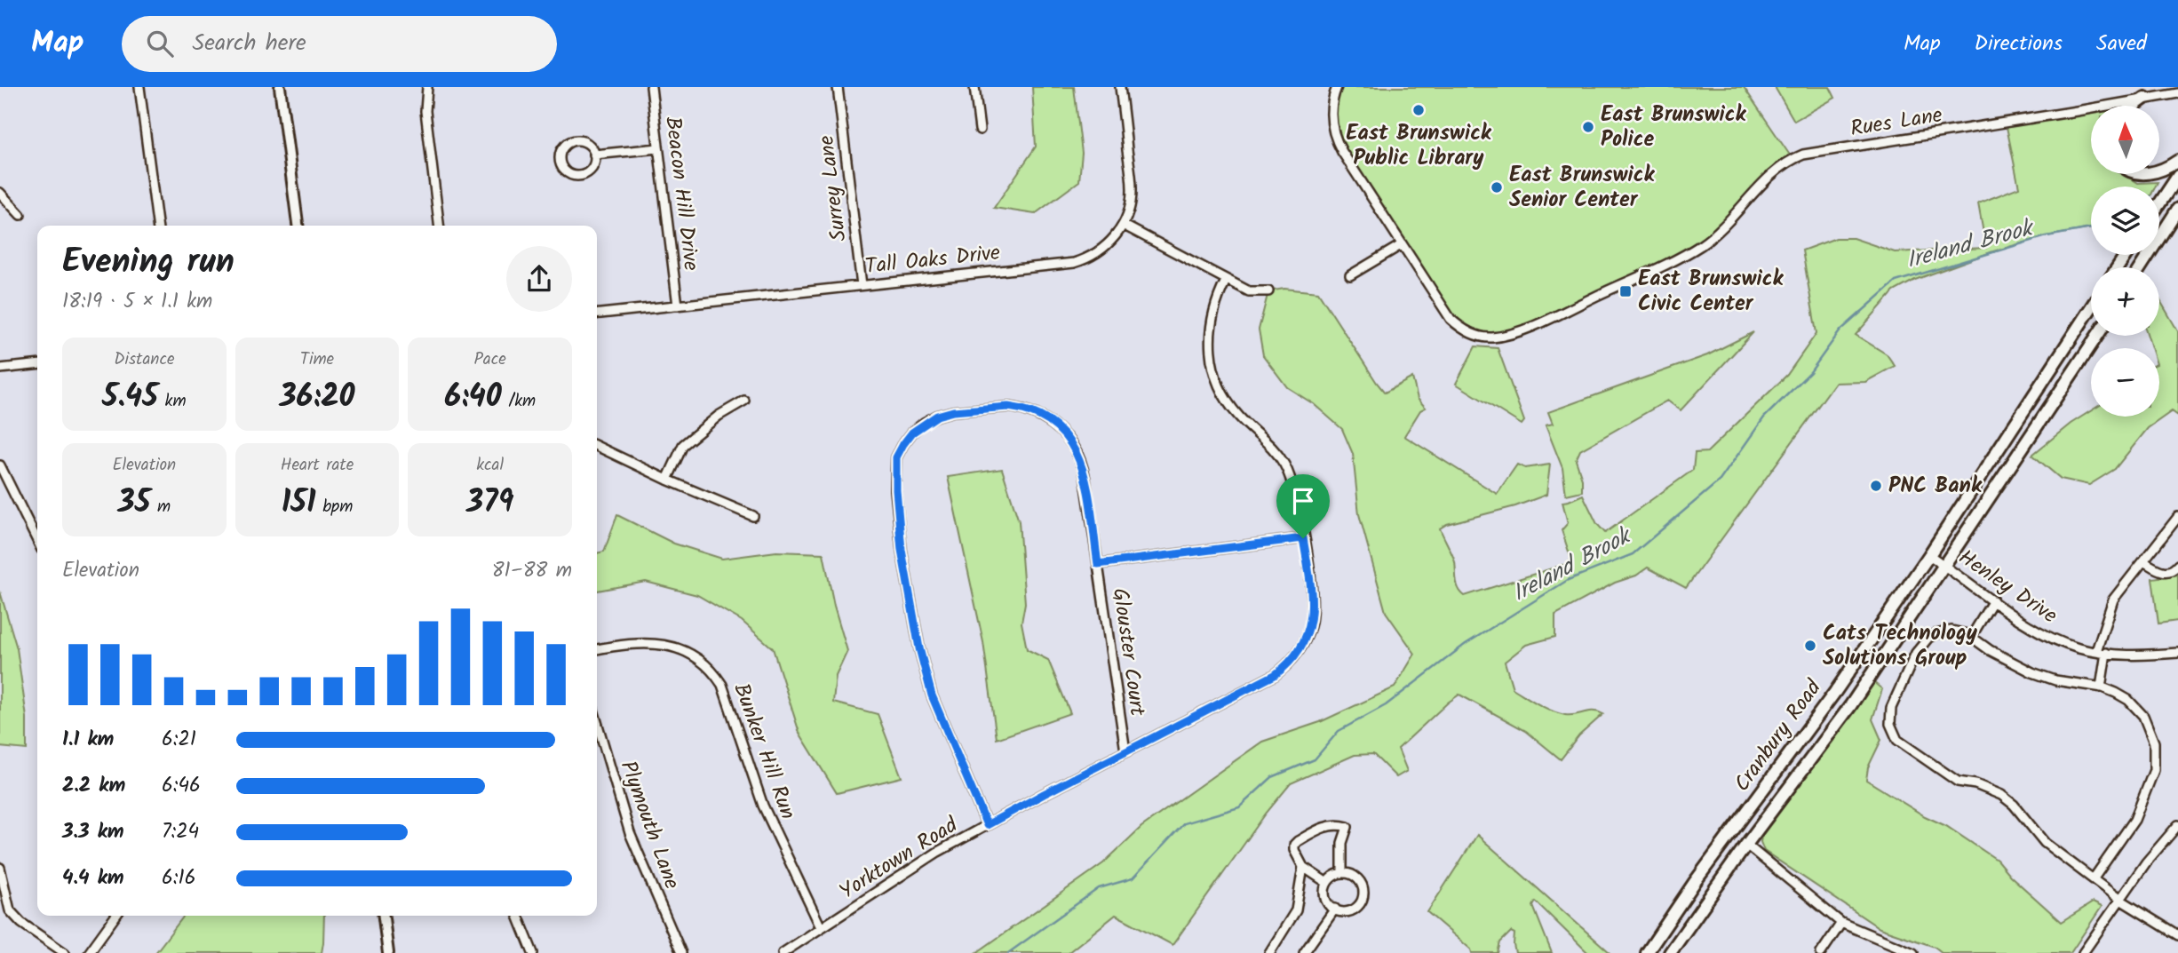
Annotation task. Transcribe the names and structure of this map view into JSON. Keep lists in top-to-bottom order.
{
  "streets": {
    "main road": ["Cranbury Road"],
    "street": [
      "Rues Lane",
      "Surrey Lane",
      "Beacon Hill Drive",
      "Tall Oaks Drive",
      "Henley Drive",
      "Glouster Court",
      "Bunker Hill Run",
      "Plymouth Lane",
      "Yorktown Road"
    ]
  },
  "crossings": [
    ["Surrey Lane", "Tall Oaks Drive"],
    ["Beacon Hill Drive", "Tall Oaks Drive"],
    ["Henley Drive", "Cranbury Road"],
    ["Glouster Court", "Yorktown Road"],
    ["Bunker Hill Run", "Yorktown Road"]
  ],
  "water": ["Ireland Brook"],
  "places": {
    "other": [
      "East Brunswick Public Library",
      "East Brunswick Police",
      "East Brunswick Senior Center",
      "PNC Bank",
      "Cats Technology Solutions Group"
    ],
    "transit": ["East Brunswick Civic Center"]
  },
  "north": "top",
  "page": {
    "header": "Map",
    "search": "Search here",
    "nav": ["Map", "Directions", "Saved"],
    "map_buttons": ["+", "−"],
    "heading": ["Evening run", "18:19 · 5 × 1.1 km"],
    "stats": [
      ["Distance", "5.45 km"],
      ["Time", "36:20"],
      ["Pace", "6:40 /km"],
      ["Elevation", "35 m"],
      ["Heart rate", "151 bpm"],
      ["kcal", "379"]
    ],
    "chart": ["Elevation", "81–88 m"],
    "list": [
      {
        "name": "1.1 km",
        "note": "6:21"
      },
      {
        "name": "2.2 km",
        "note": "6:46"
      },
      {
        "name": "3.3 km",
        "note": "7:24"
      },
      {
        "name": "4.4 km",
        "note": "6:16"
      }
    ]
  }
}
